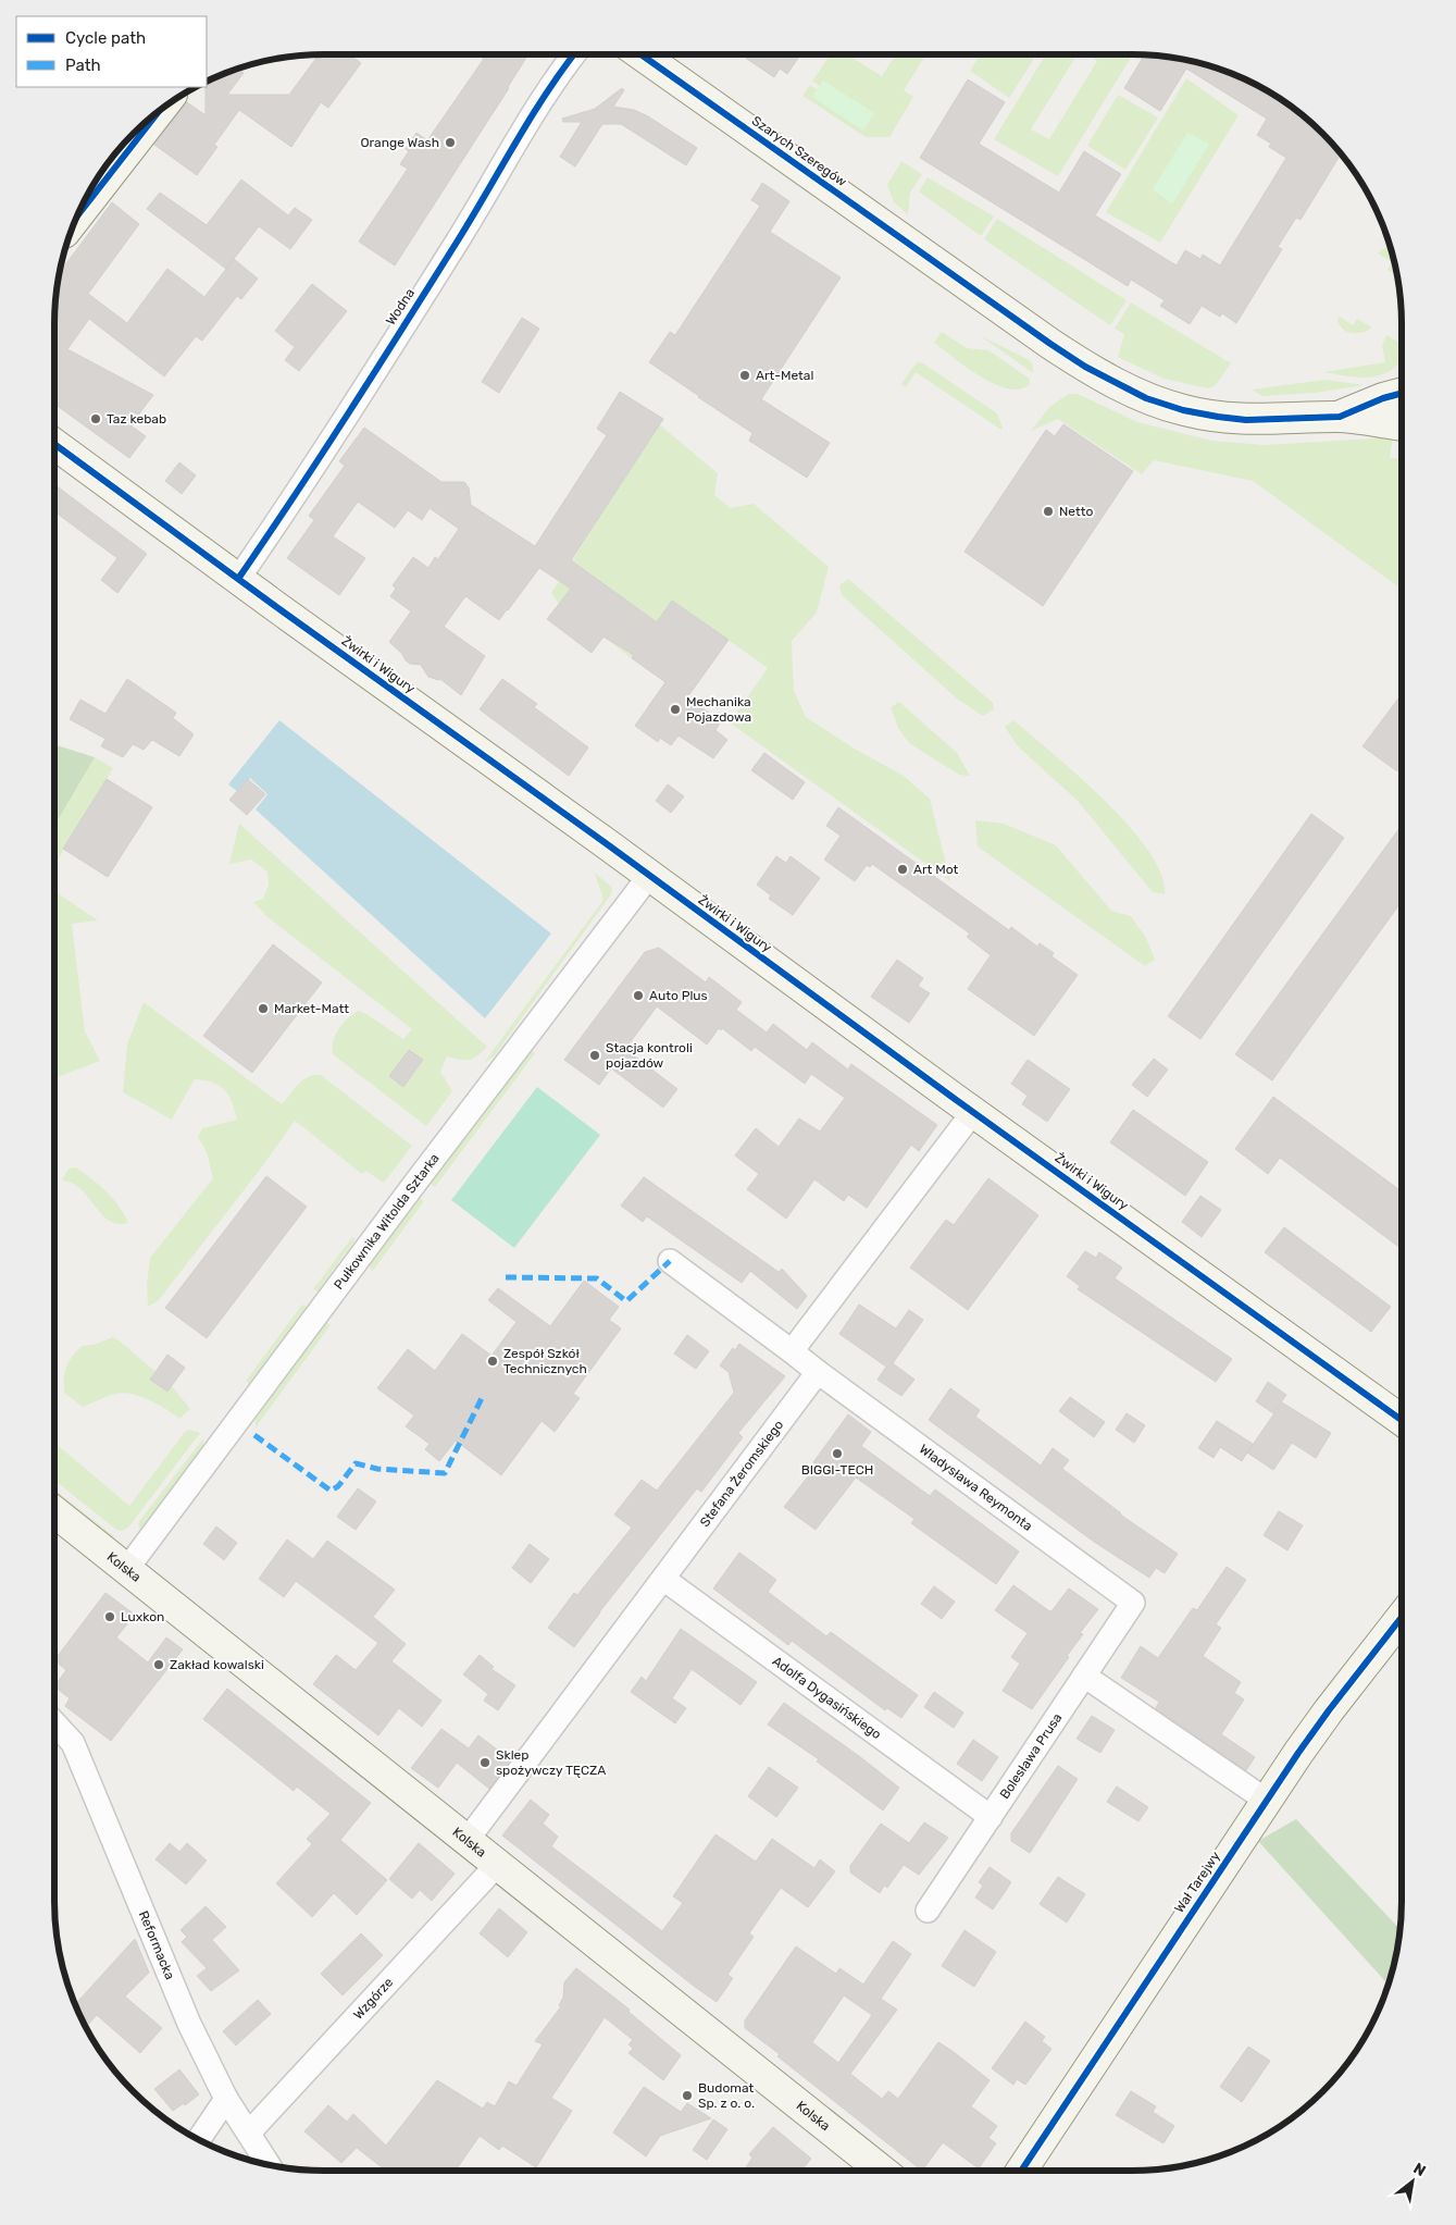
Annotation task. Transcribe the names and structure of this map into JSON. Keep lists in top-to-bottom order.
{
  "streets": {
    "street": [
      "Szarych Szeregów",
      "Wodna",
      "Żwirki i Wigury",
      "Pułkownika Witolda Sztarka",
      "Stefana Żeromskiego",
      "Władysława Reymonta",
      "Kolska",
      "Adolfa Dygasińskiego",
      "Bolesława Prusa",
      "Wał Tarejwy",
      "Reformacka",
      "Wzgórze"
    ]
  },
  "crossings": [
    ["Wodna", "Żwirki i Wigury"],
    ["Żwirki i Wigury", "Pułkownika Witolda Sztarka"],
    ["Pułkownika Witolda Sztarka", "Kolska"],
    ["Stefana Żeromskiego", "Władysława Reymonta"],
    ["Stefana Żeromskiego", "Kolska"],
    ["Stefana Żeromskiego", "Adolfa Dygasińskiego"],
    ["Władysława Reymonta", "Bolesława Prusa"],
    ["Kolska", "Wzgórze"],
    ["Adolfa Dygasińskiego", "Bolesława Prusa"],
    ["Reformacka", "Wzgórze"]
  ],
  "places": [
    "Orange Wash",
    "Art-Metal",
    "Taz kebab",
    "Netto",
    "Mechanika Pojazdowa",
    "Art Mot",
    "Auto Plus",
    "Market-Matt",
    "Stacja kontroli pojazdów",
    "Zespół Szkół Technicznych",
    "BIGGI-TECH",
    "Luxkon",
    "Zakład kowalski",
    "Sklep spożywczy TĘCZA",
    "Budomat Sp. z o. o."
  ],
  "legend": ["Cycle path", "Path"],
  "north": "top right"
}
